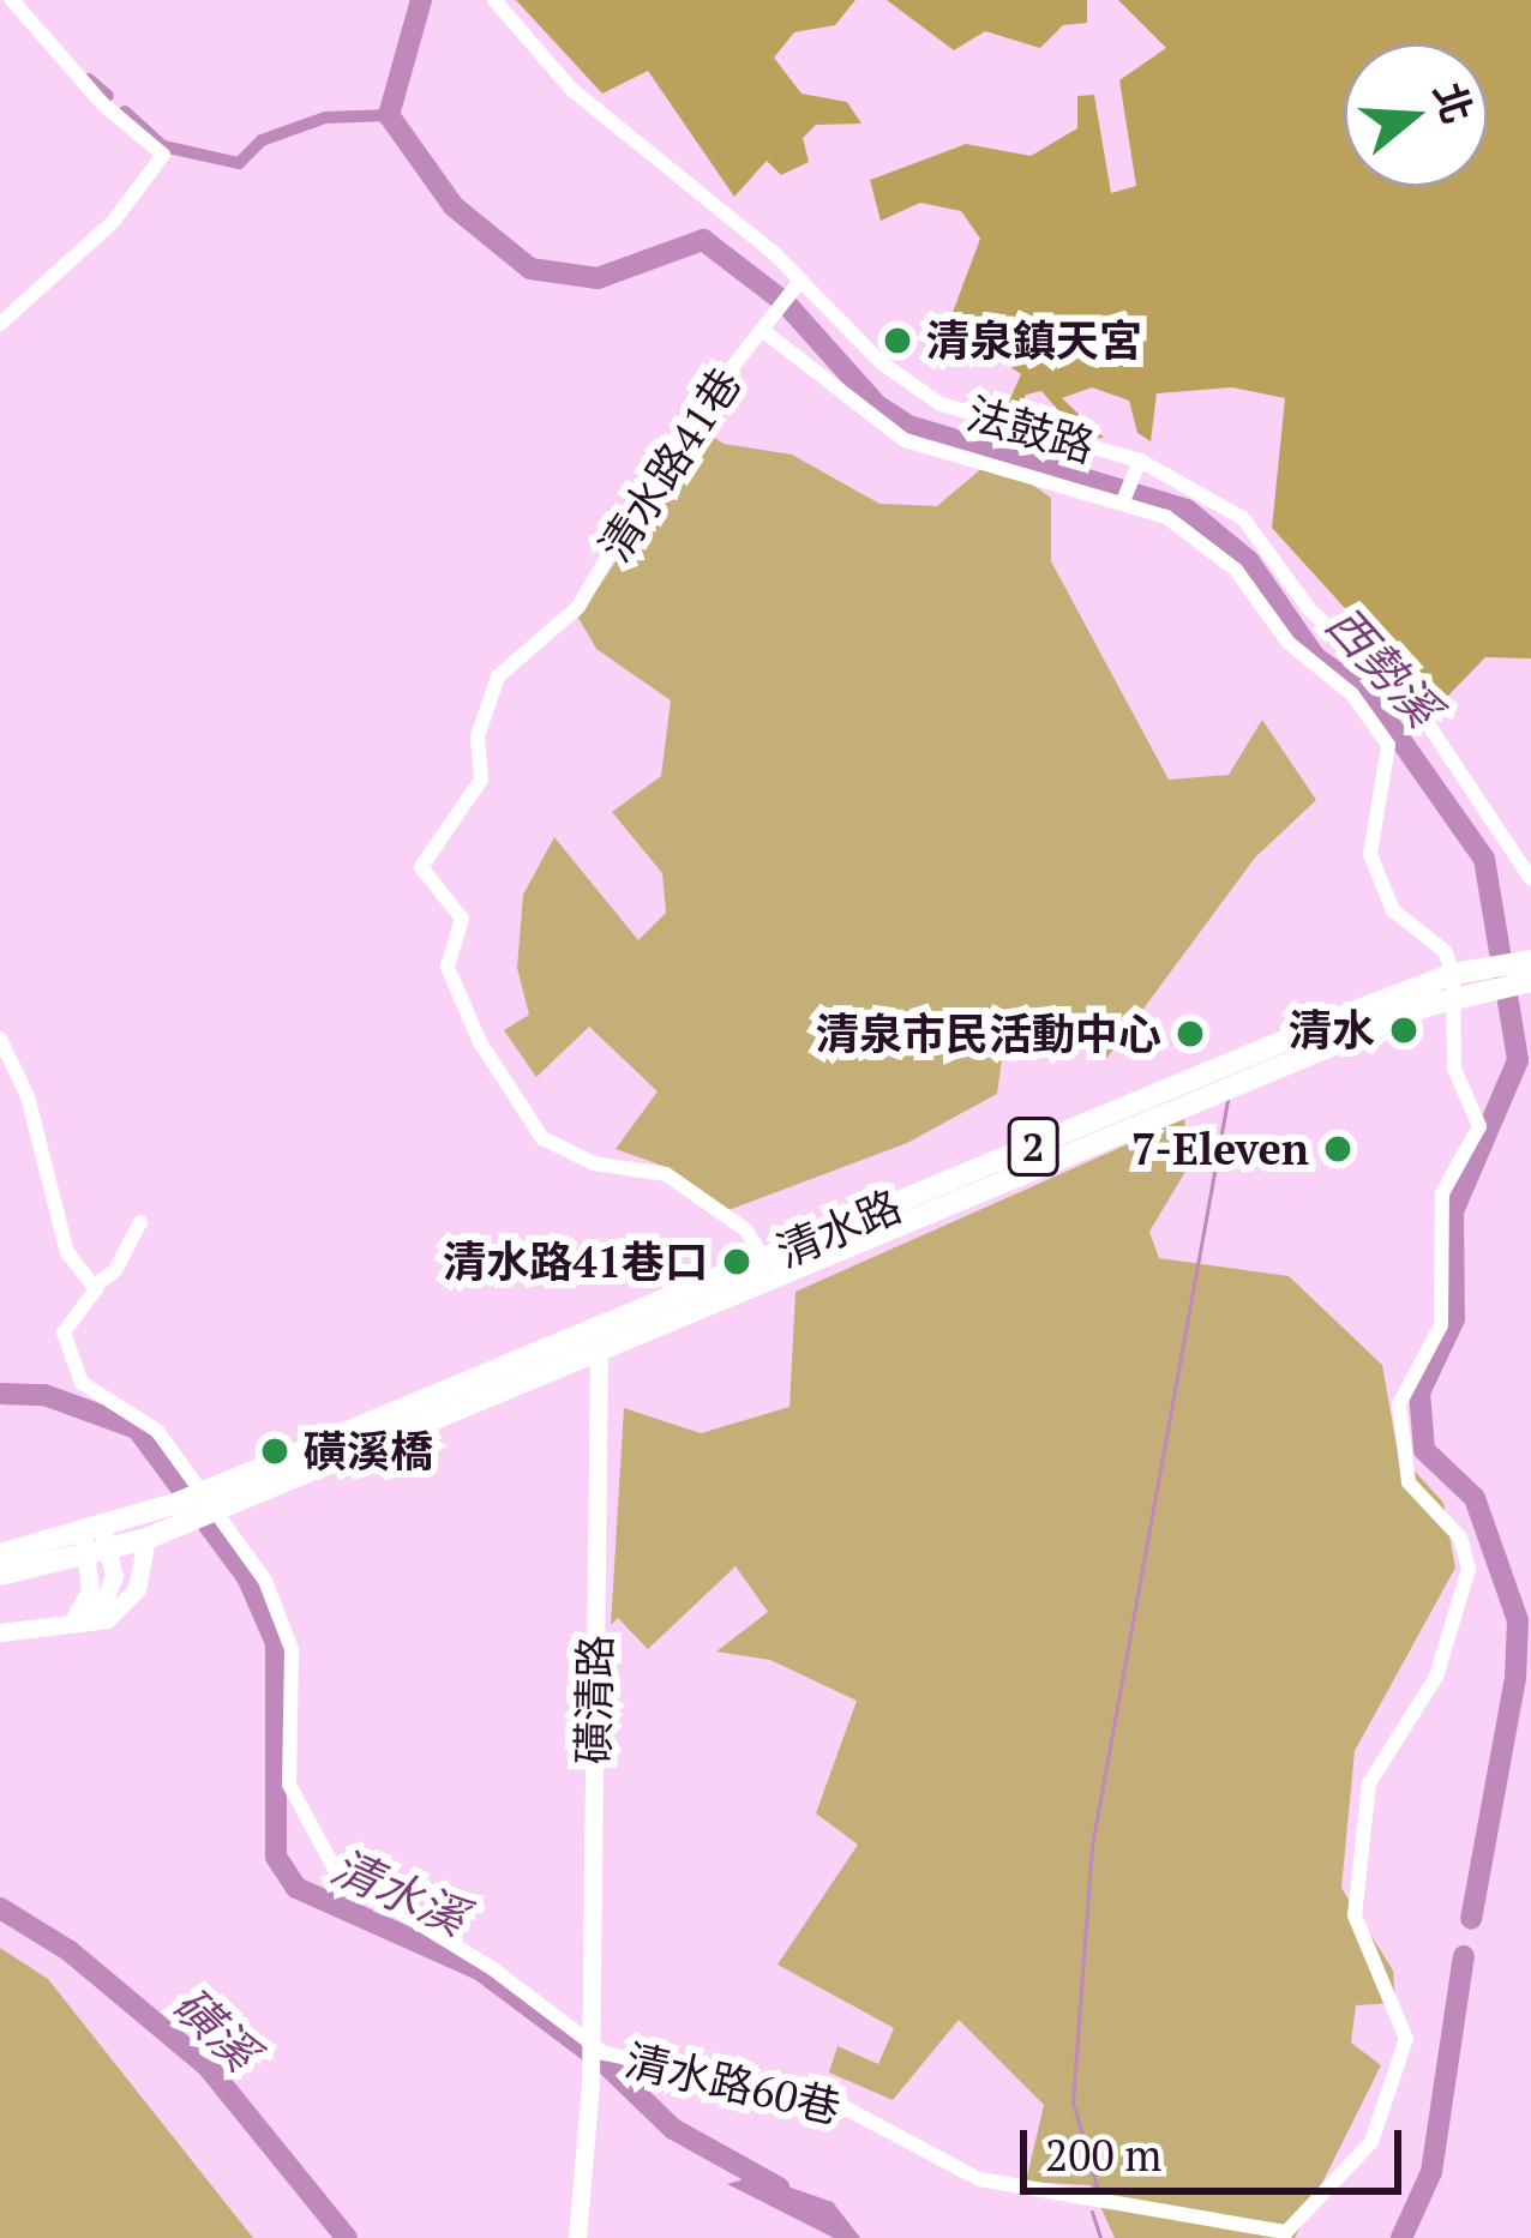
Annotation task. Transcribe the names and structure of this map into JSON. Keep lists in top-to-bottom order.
{
  "streets": {
    "main road": ["2", "清水路"],
    "street": [
      "法鼓路",
      "清水路41巷",
      "磺清路",
      "清水路60巷"
    ]
  },
  "crossings": [
    ["法鼓路", "清水路41巷"],
    ["清水路41巷", "清水路"],
    ["2", "清水路"],
    ["2", "清水路60巷"],
    ["清水路", "磺清路"],
    ["清水路", "清水路60巷"],
    ["磺清路", "清水路60巷"]
  ],
  "water": ["西勢溪", "清水溪", "磺溪"],
  "places": [
    "清泉鎮天宮",
    "清水",
    "清泉市民活動中心",
    "7-Eleven",
    "清水路41巷口",
    "磺溪橋"
  ],
  "scale_bar": "200 m",
  "north": "right"
}
